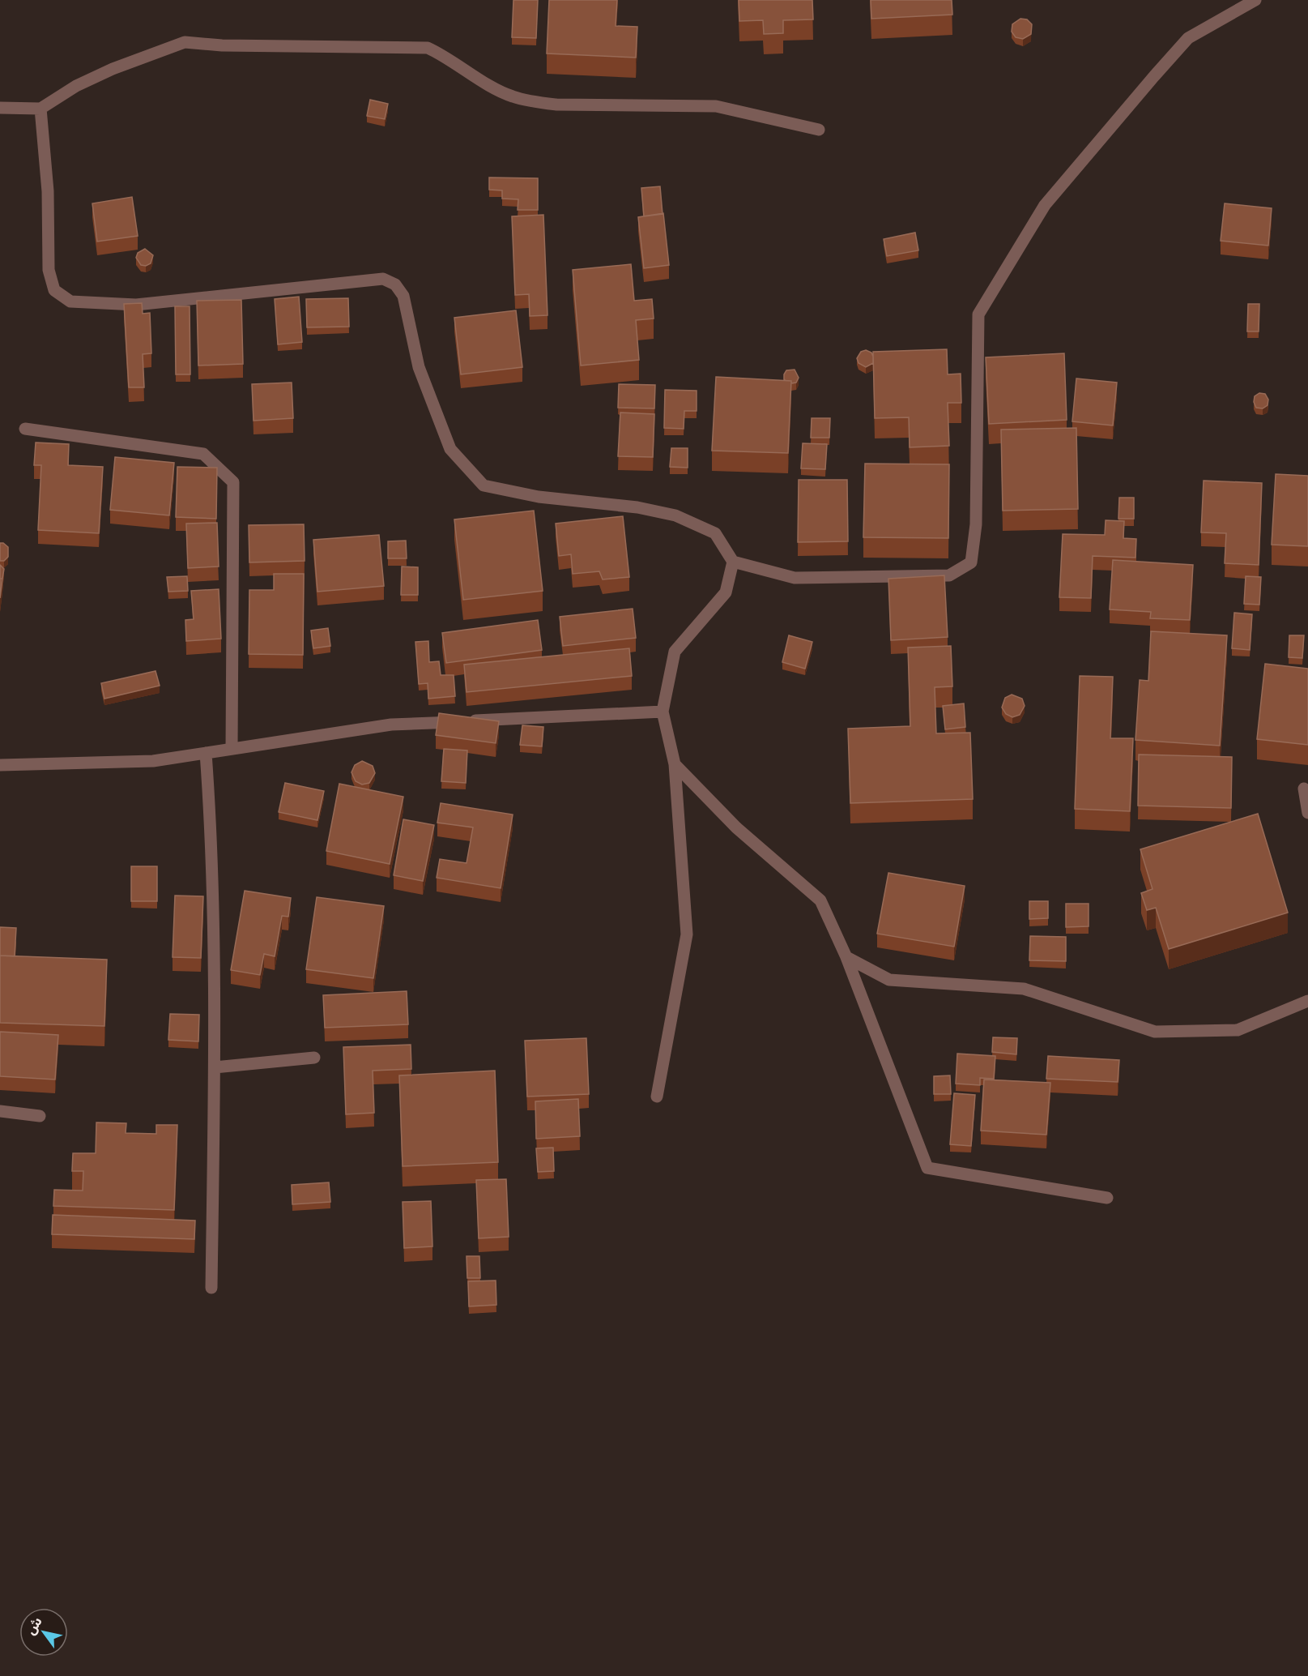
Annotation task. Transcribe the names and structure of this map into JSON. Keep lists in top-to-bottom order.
{
  "north": "top left"
}
